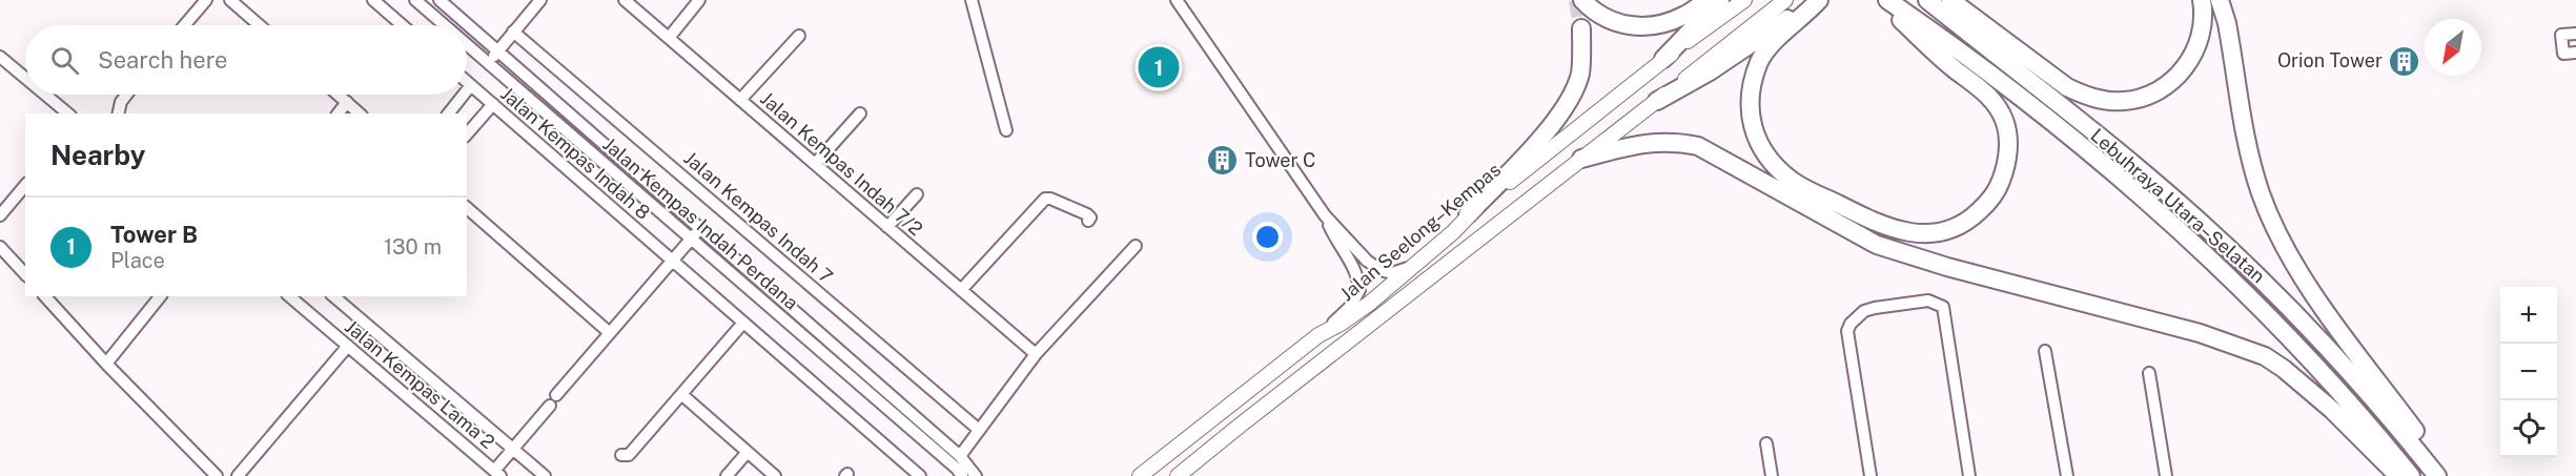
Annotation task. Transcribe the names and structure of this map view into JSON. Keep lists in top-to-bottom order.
{
  "streets": {
    "highway": ["Lebuhraya Utara–Selatan"],
    "main road": ["Jalan Seelong–Kempas"],
    "street": [
      "Jalan Kempas Indah 8",
      "Jalan Kempas Indah 7/2",
      "Jalan Kempas Indah 7",
      "Jalan Kempas Indah Perdana",
      "Jalan Kempas Lama 2"
    ]
  },
  "places": {
    "building": ["Orion Tower", "Tower C"]
  },
  "north": "bottom left",
  "page": {
    "search": "Search here",
    "pins": "1",
    "heading": "Nearby",
    "list": [
      {
        "mark": "1",
        "name": "Tower B",
        "note": "Place",
        "value": "130 m"
      }
    ],
    "map_buttons": ["+", "−"]
  }
}
